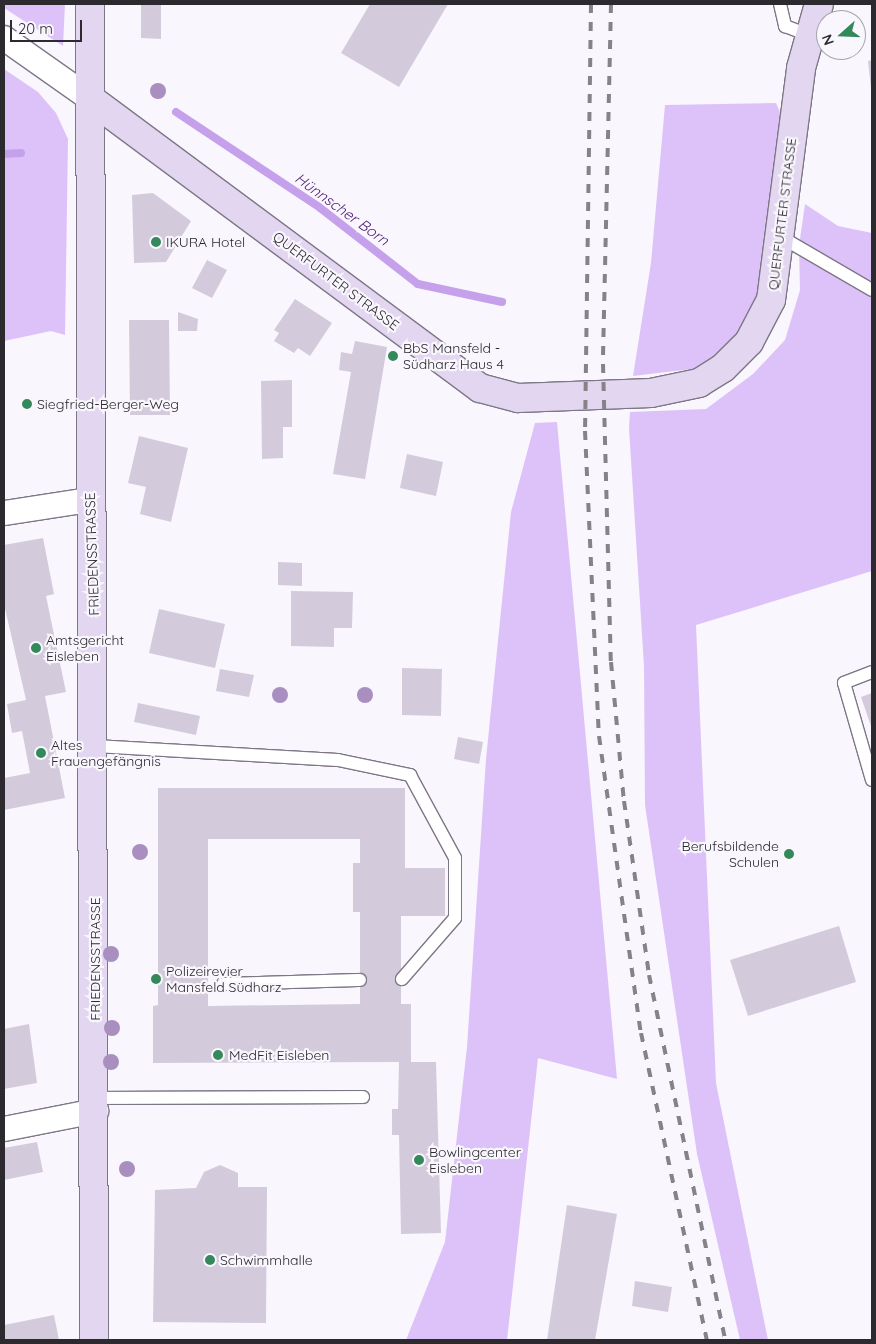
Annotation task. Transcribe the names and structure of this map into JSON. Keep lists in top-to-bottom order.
{
  "streets": {
    "main road": ["QUERFURTER STRASSE", "FRIEDENSSTRASSE"]
  },
  "crossings": [
    ["QUERFURTER STRASSE", "FRIEDENSSTRASSE"]
  ],
  "water": ["Hünnscher Born"],
  "places": [
    "IKURA Hotel",
    "BbS Mansfeld - Südharz Haus 4",
    "Siegfried-Berger-Weg",
    "Amtsgericht Eisleben",
    "Altes Frauengefängnis",
    "Berufsbildende Schulen",
    "Polizeirevier Mansfeld Südharz",
    "MedFit Eisleben",
    "Bowlingcenter Eisleben",
    "Schwimmhalle"
  ],
  "scale_bar": "20 m",
  "north": "left"
}
